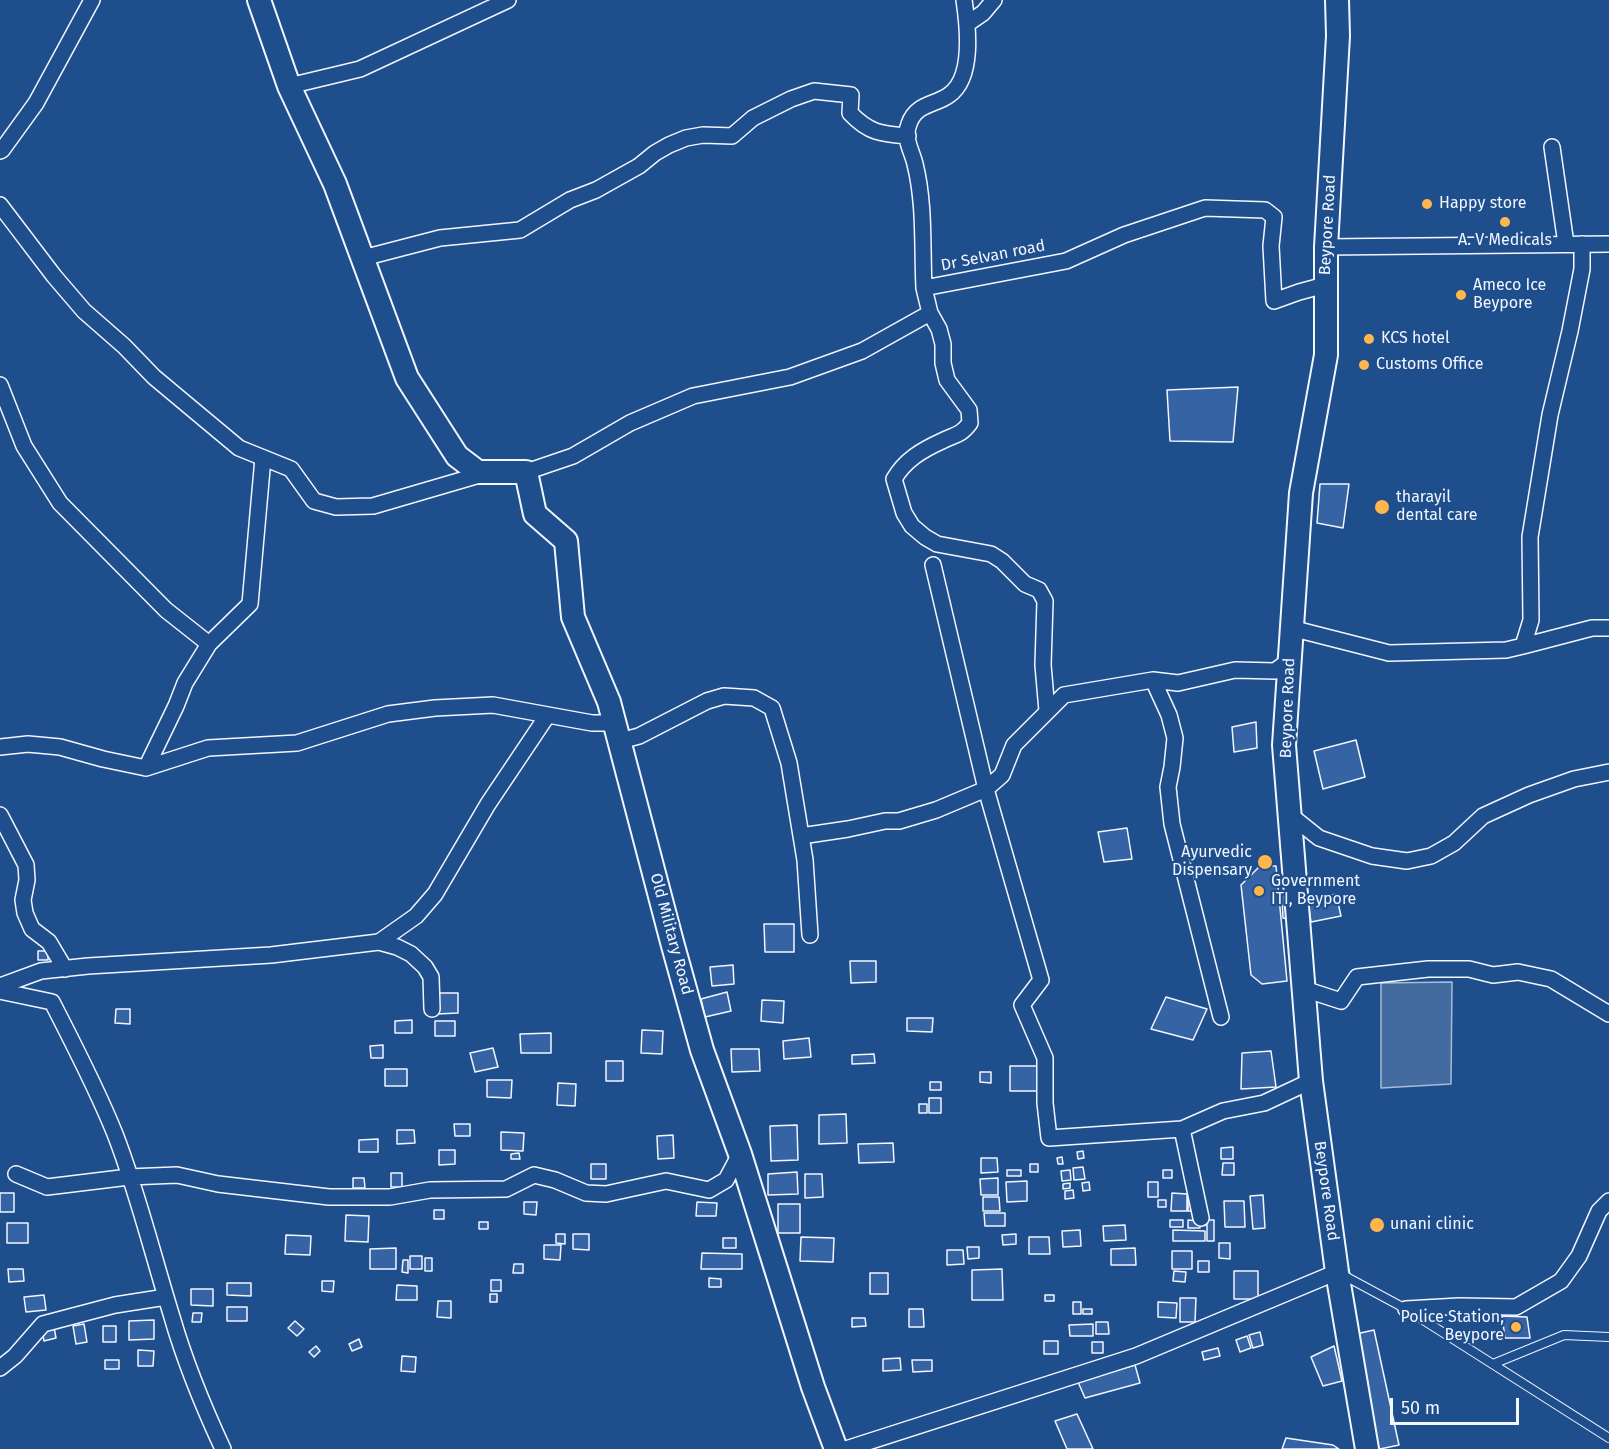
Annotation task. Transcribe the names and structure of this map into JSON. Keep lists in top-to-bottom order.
{
  "streets": {
    "main road": ["Beypore Road", "Old Military Road"],
    "street": ["Dr Selvan road"]
  },
  "crossings": [
    ["Beypore Road", "Dr Selvan road"]
  ],
  "places": [
    "Happy store",
    "A. V Medicals",
    "Ameco Ice Beypore",
    "KCS hotel",
    "Customs Office",
    "tharayil dental care",
    "Ayurvedic Dispensary",
    "Government ITI, Beypore",
    "unani clinic",
    "Police Station, Beypore"
  ],
  "scale_bar": "50 m"
}
